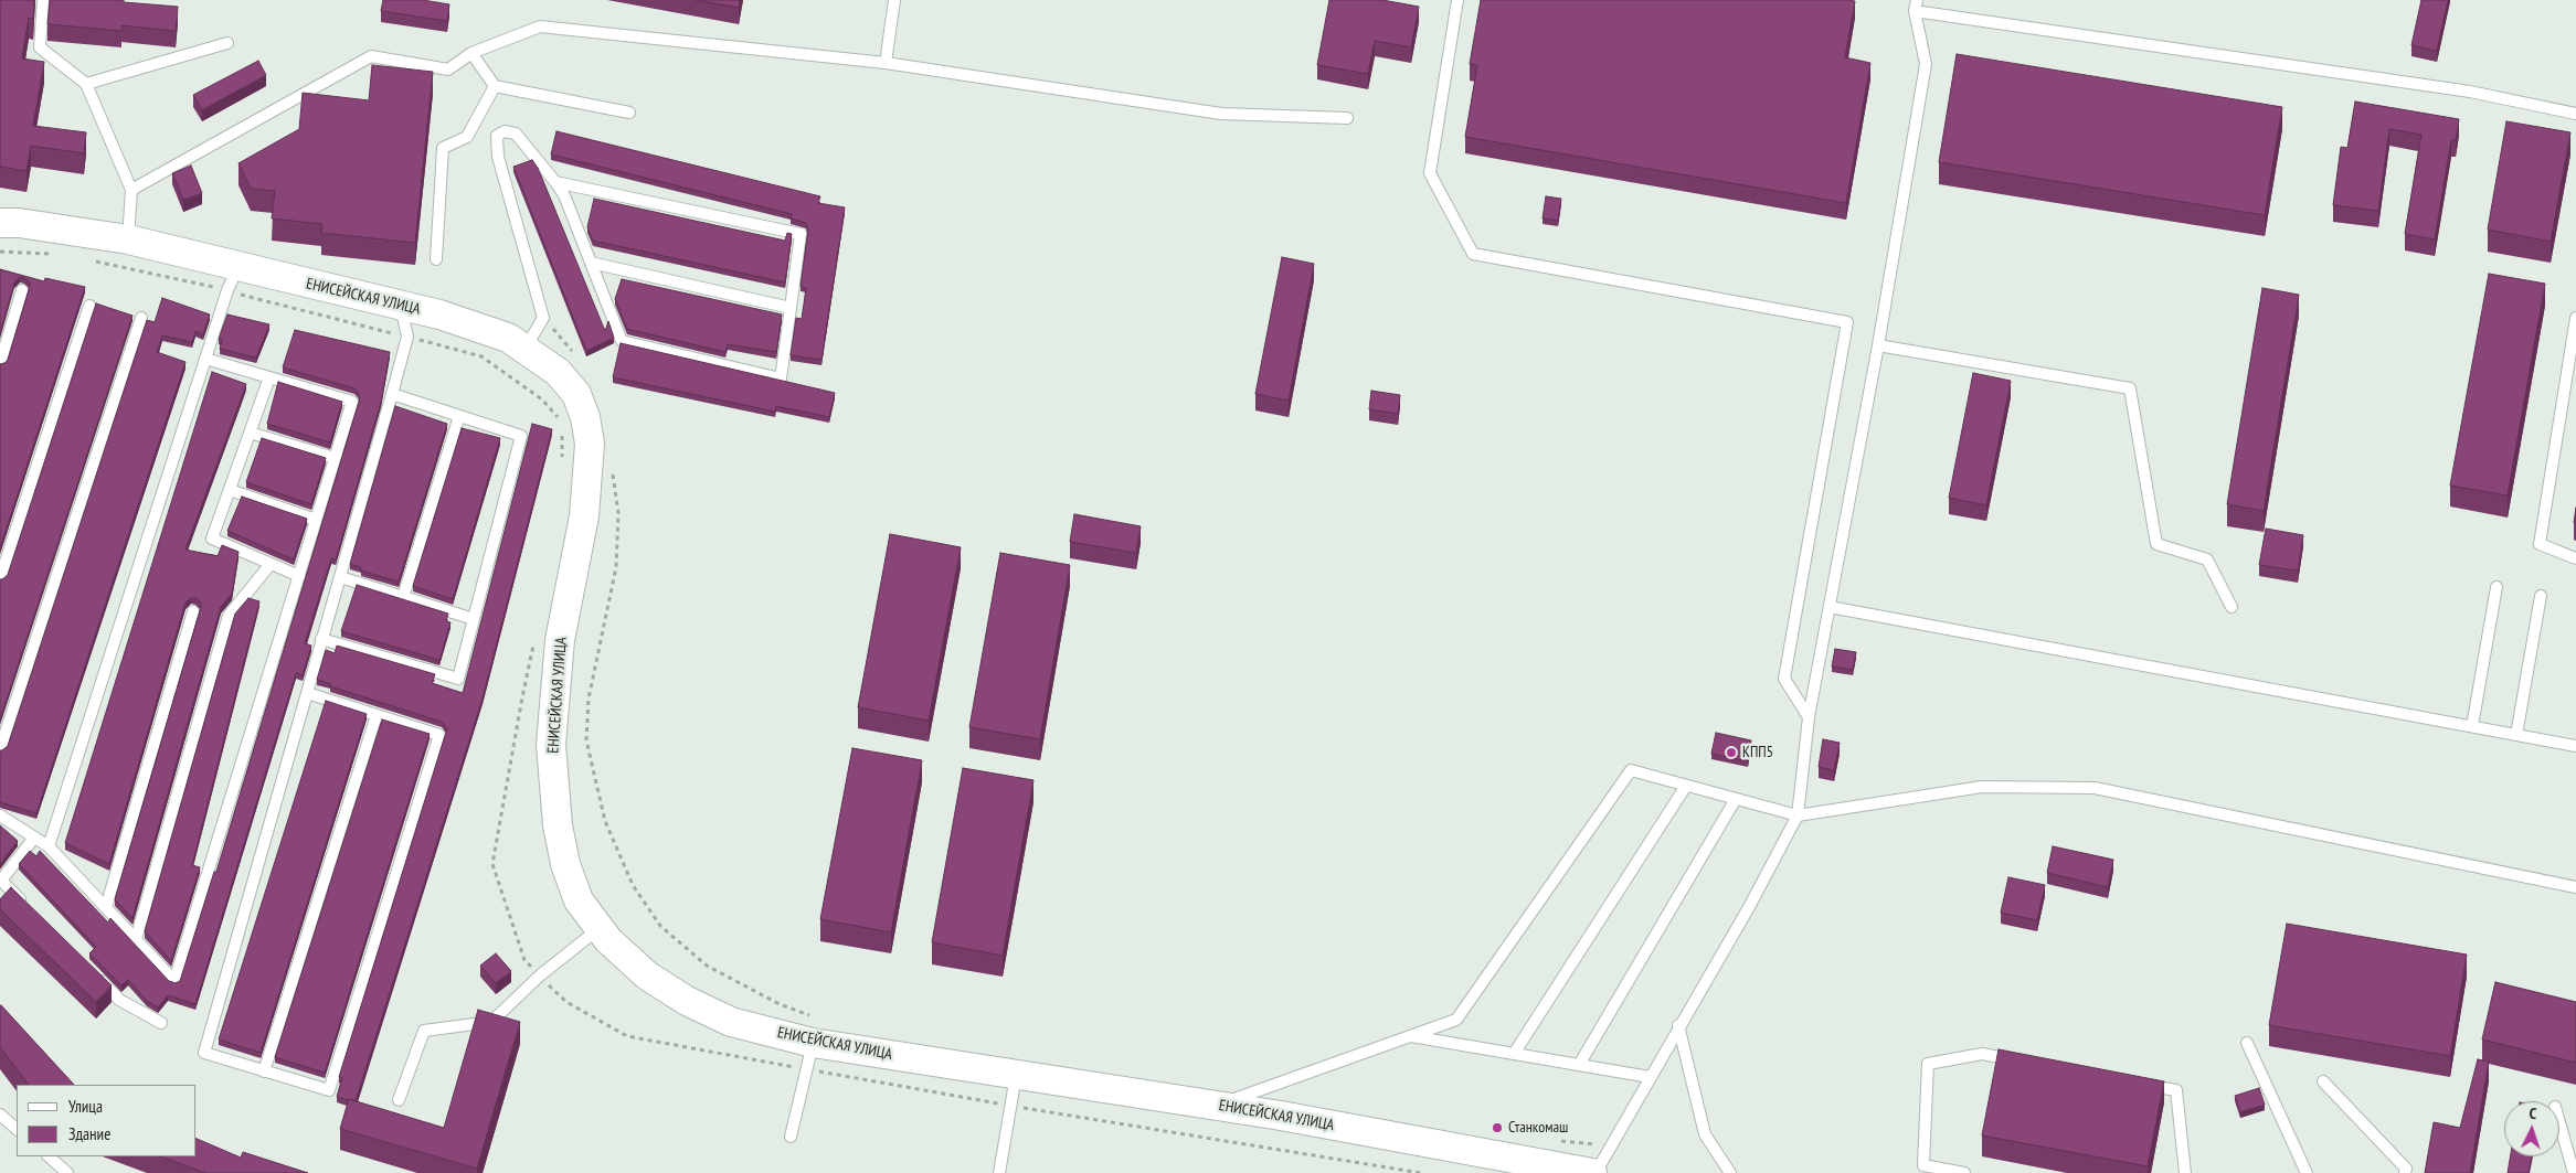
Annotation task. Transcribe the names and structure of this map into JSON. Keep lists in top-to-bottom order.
{
  "streets": {
    "street": ["ЕНИСЕЙСКАЯ УЛИЦА"]
  },
  "places": ["КПП5", "Станкомаш"],
  "legend": ["Улица", "Здание"],
  "north": "top"
}
